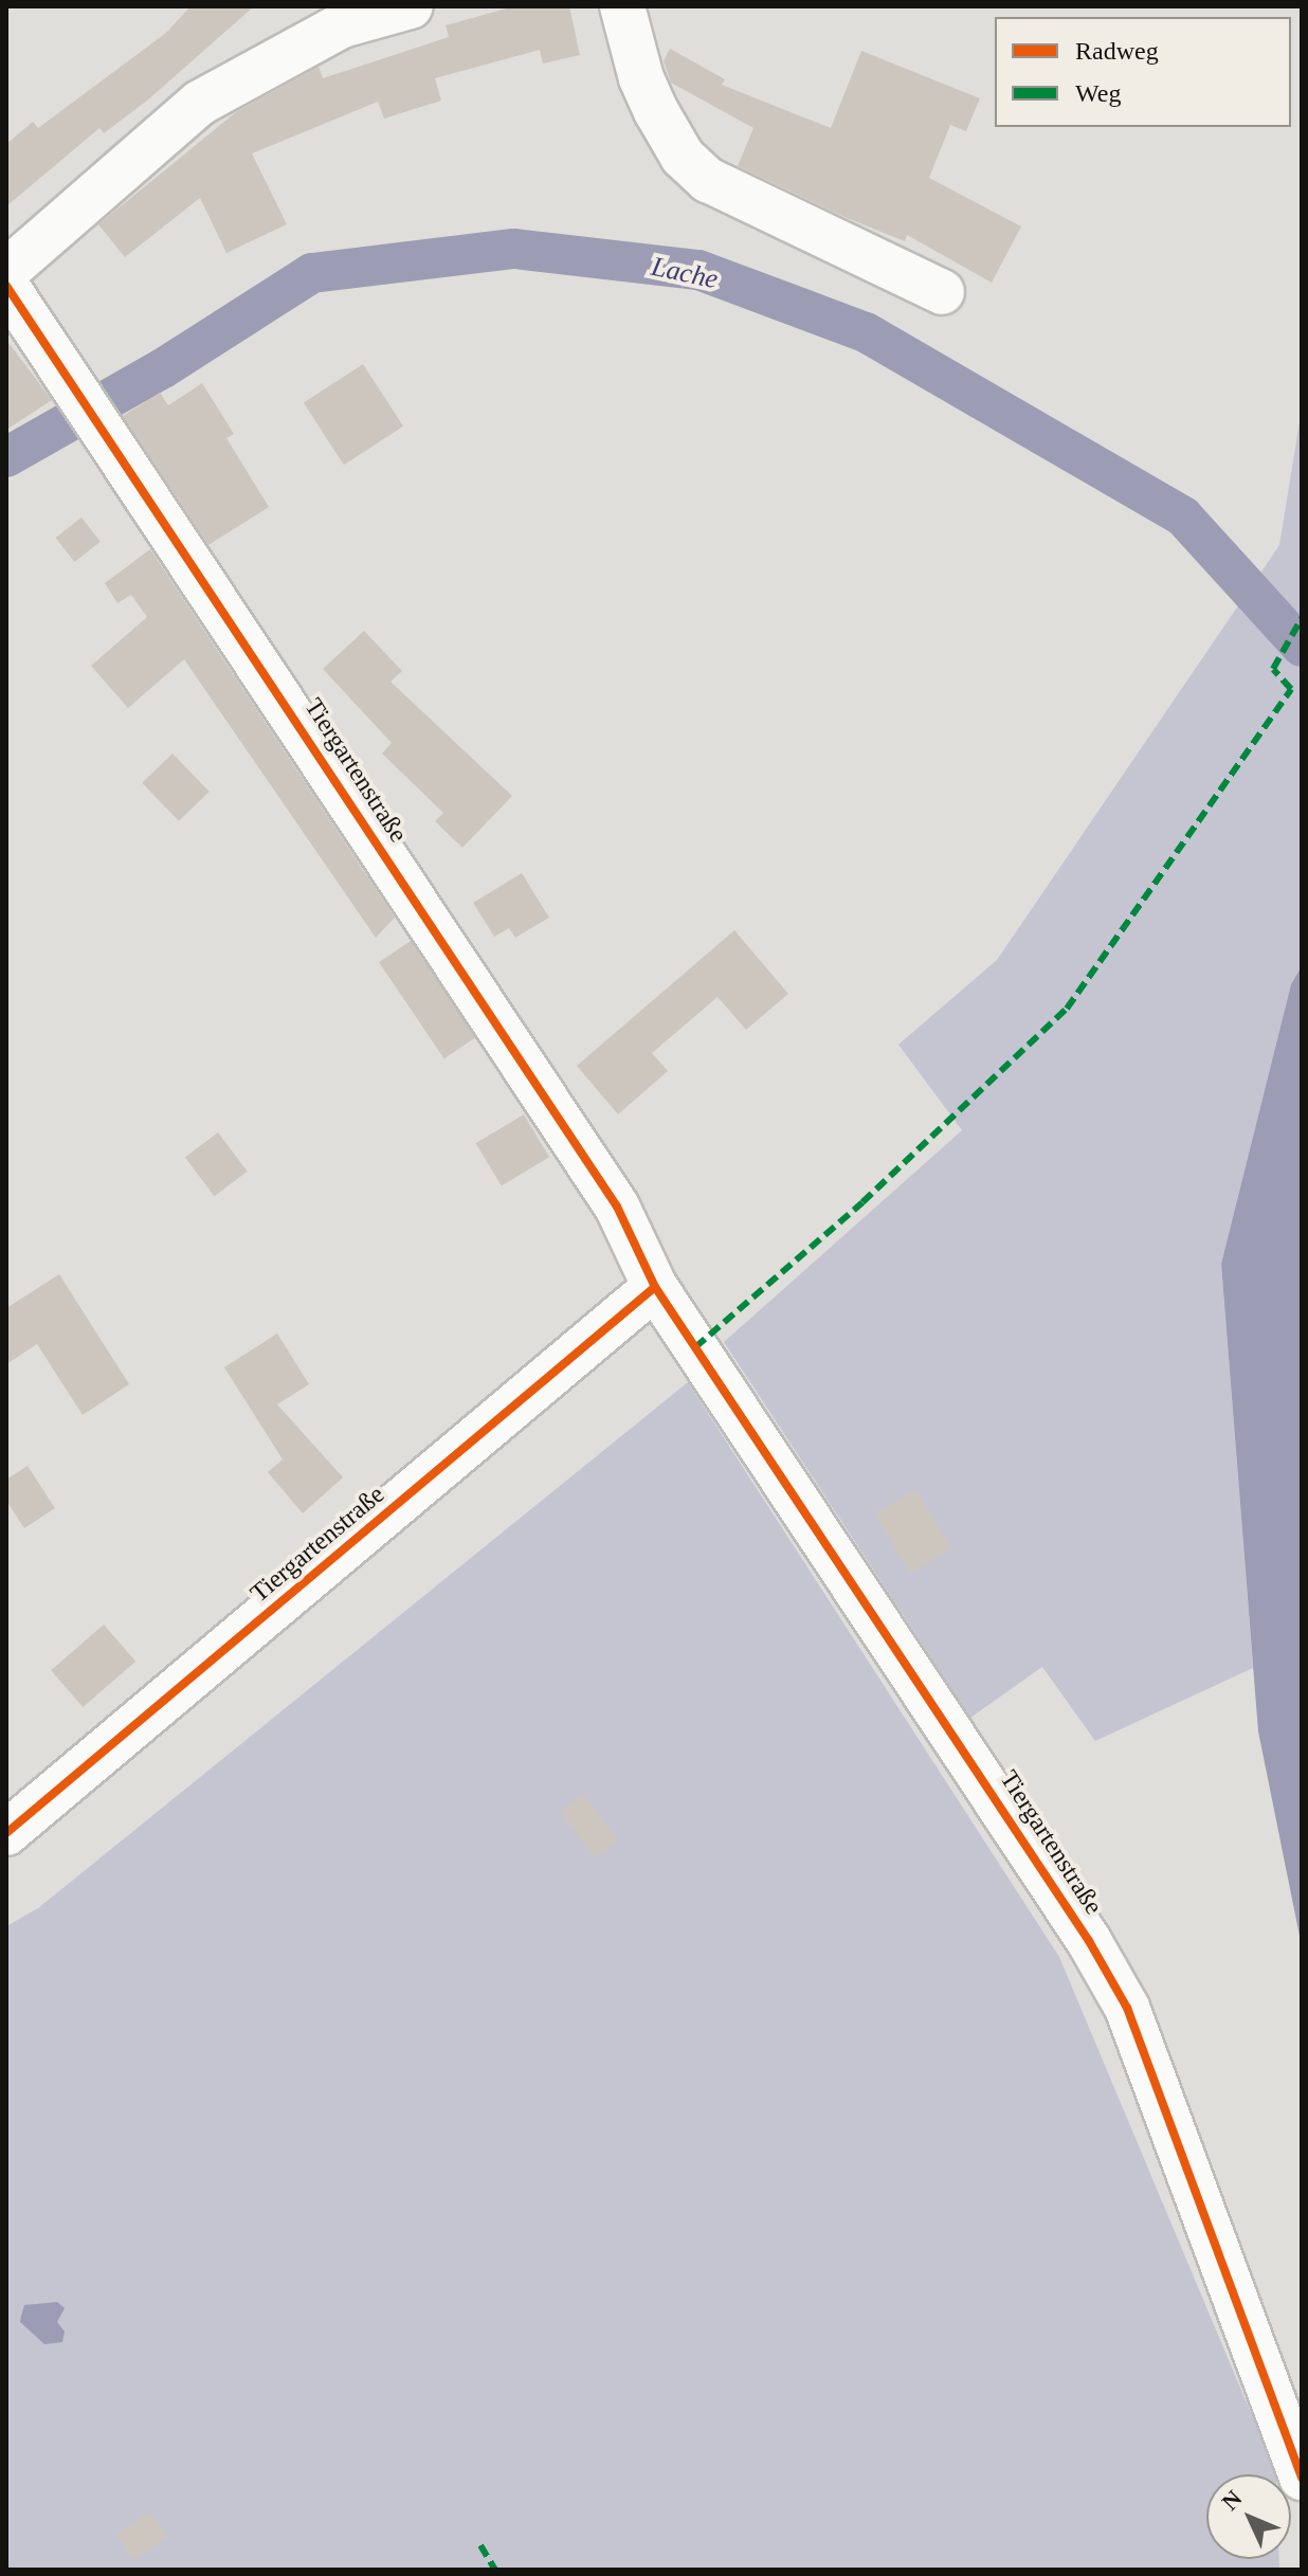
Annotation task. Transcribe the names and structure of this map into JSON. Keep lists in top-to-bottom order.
{
  "streets": {
    "street": ["Tiergartenstraße"]
  },
  "water": ["Lache"],
  "legend": ["Radweg", "Weg"],
  "north": "top left"
}
